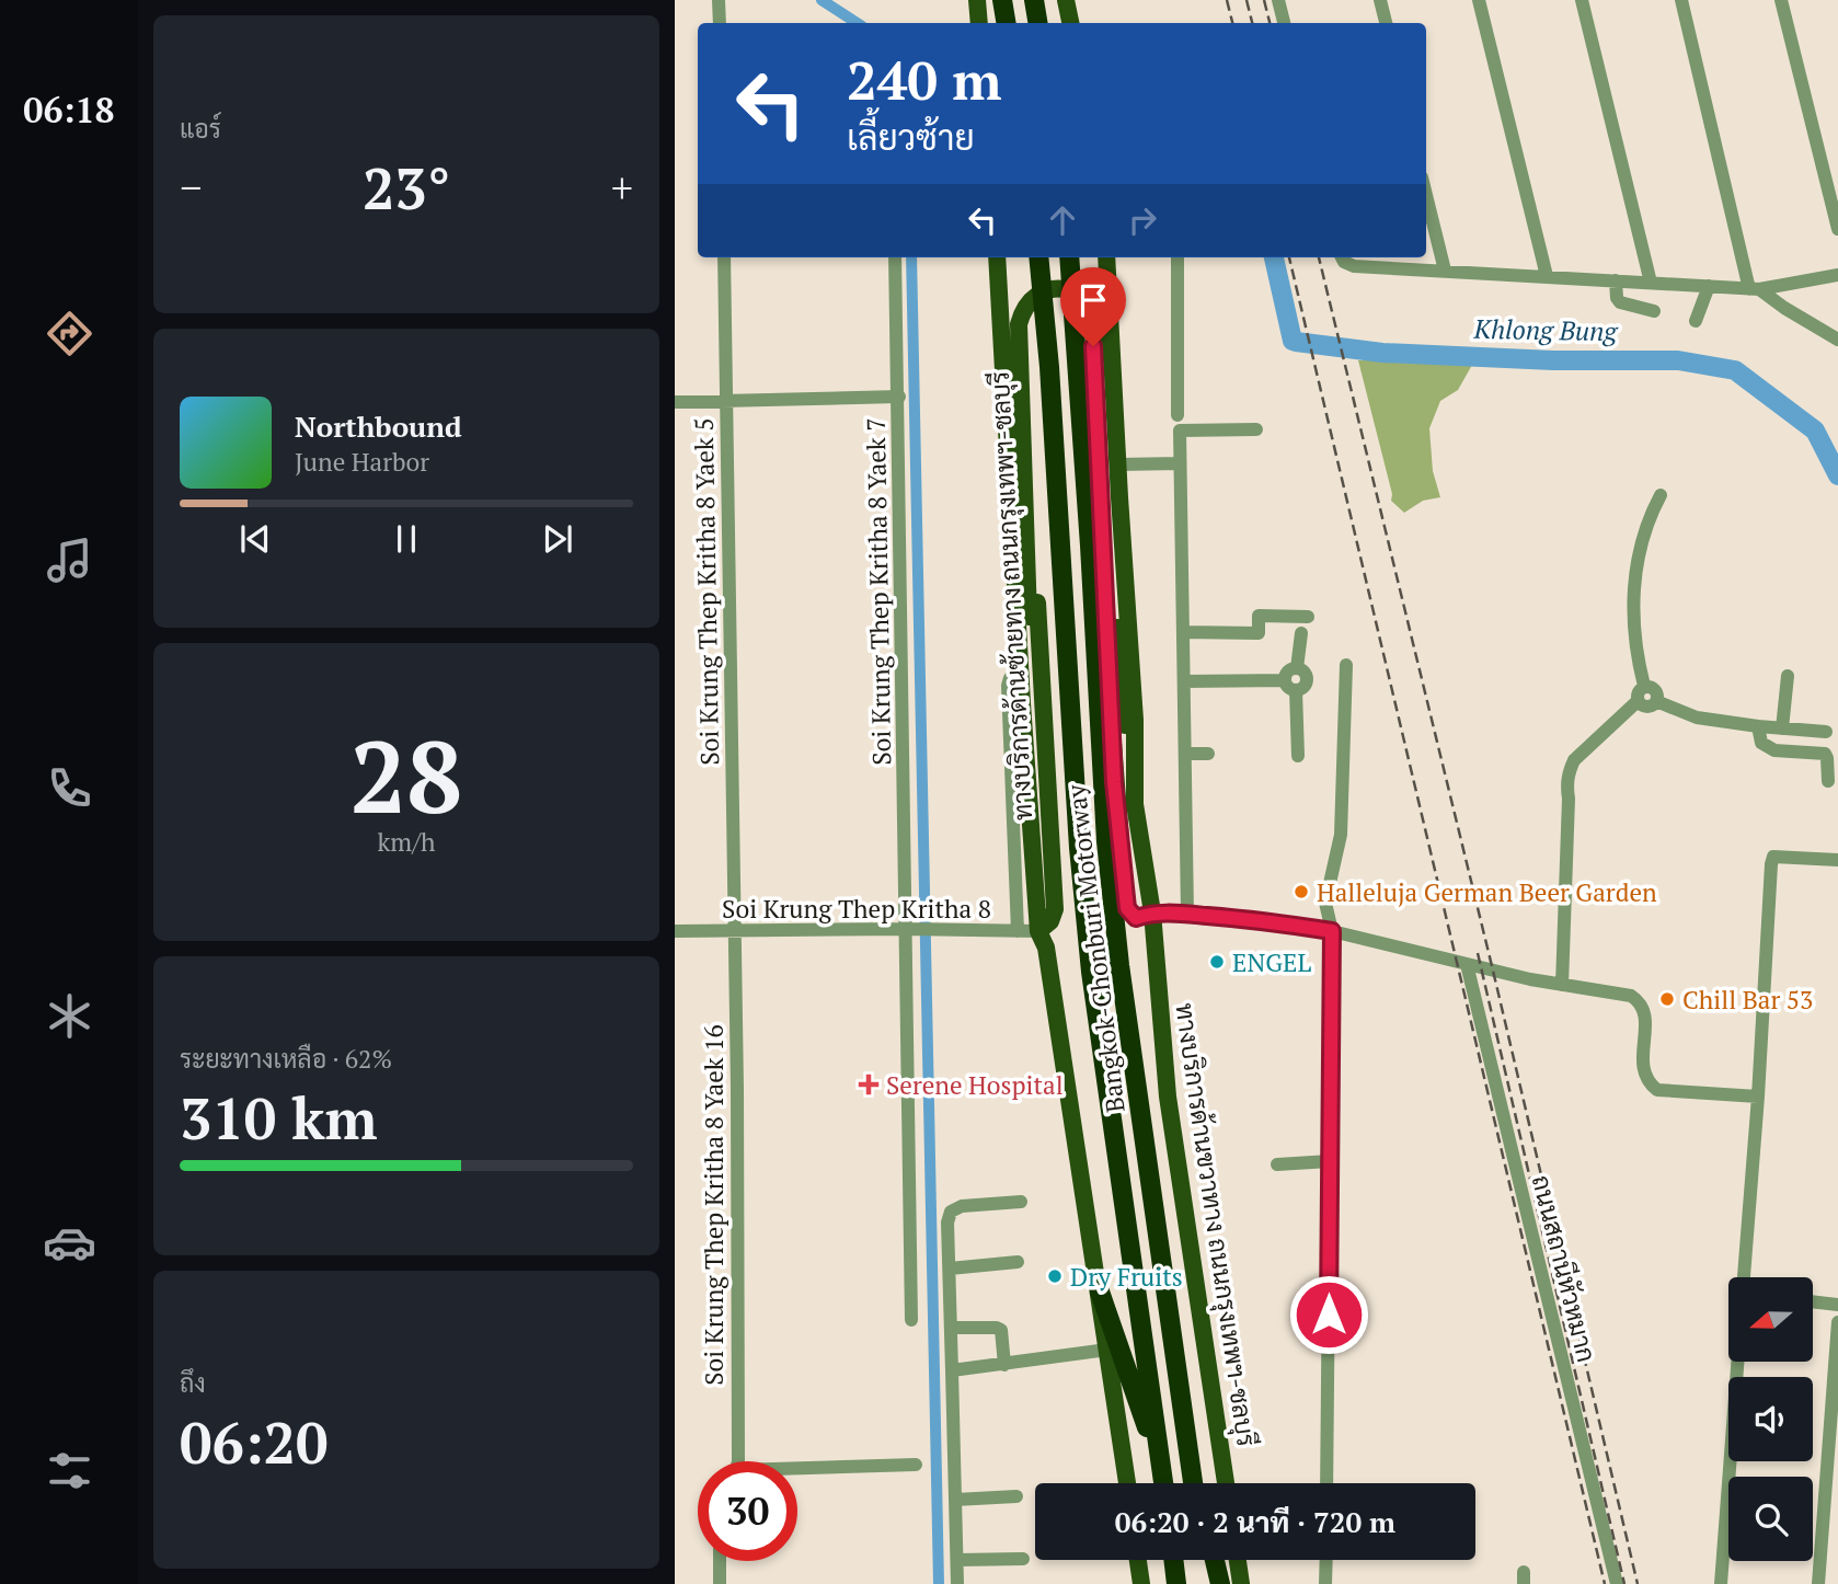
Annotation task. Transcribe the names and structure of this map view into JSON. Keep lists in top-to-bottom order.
{
  "streets": {
    "highway": ["Bangkok-Chonburi Motorway"],
    "main road": ["ทางบริการด้านซ้ายทาง ถนนกรุงเทพฯ-ชลบุรี", "ทางบริการด้านขวาทาง ถนนกรุงเทพฯ-ชลบุรี"],
    "street": [
      "Soi Krung Thep Kritha 8 Yaek 5",
      "Soi Krung Thep Kritha 8 Yaek 7",
      "Soi Krung Thep Kritha 8",
      "Soi Krung Thep Kritha 8 Yaek 16",
      "ถนนสถานีหัวหมาก"
    ]
  },
  "crossings": [
    ["Soi Krung Thep Kritha 8 Yaek 5", "Soi Krung Thep Kritha 8"],
    ["Soi Krung Thep Kritha 8 Yaek 5", "Soi Krung Thep Kritha 8 Yaek 16"],
    ["Soi Krung Thep Kritha 8 Yaek 7", "Soi Krung Thep Kritha 8"],
    ["ทางบริการด้านซ้ายทาง ถนนกรุงเทพฯ-ชลบุรี", "Soi Krung Thep Kritha 8"],
    ["Soi Krung Thep Kritha 8", "Soi Krung Thep Kritha 8 Yaek 16"]
  ],
  "water": ["Khlong Bung"],
  "places": {
    "other": [
      "Halleluja German Beer Garden",
      "ENGEL",
      "Chill Bar 53",
      "Dry Fruits"
    ],
    "health": ["Serene Hospital"]
  },
  "north": "left",
  "page": {
    "tabs": "06:18",
    "tile": [
      "แอร์",
      ["28", "km/h"],
      ["ระยะทางเหลือ · 62%", "310 km"],
      ["ถึง", "06:20"]
    ],
    "turn": ["240 m", "เลี้ยวซ้าย"],
    "heat": ["−", "23°", "+"],
    "song": ["Northbound", "June Harbor"],
    "limit": "30",
    "trip": "06:20 · 2 นาที · 720 m"
  }
}
